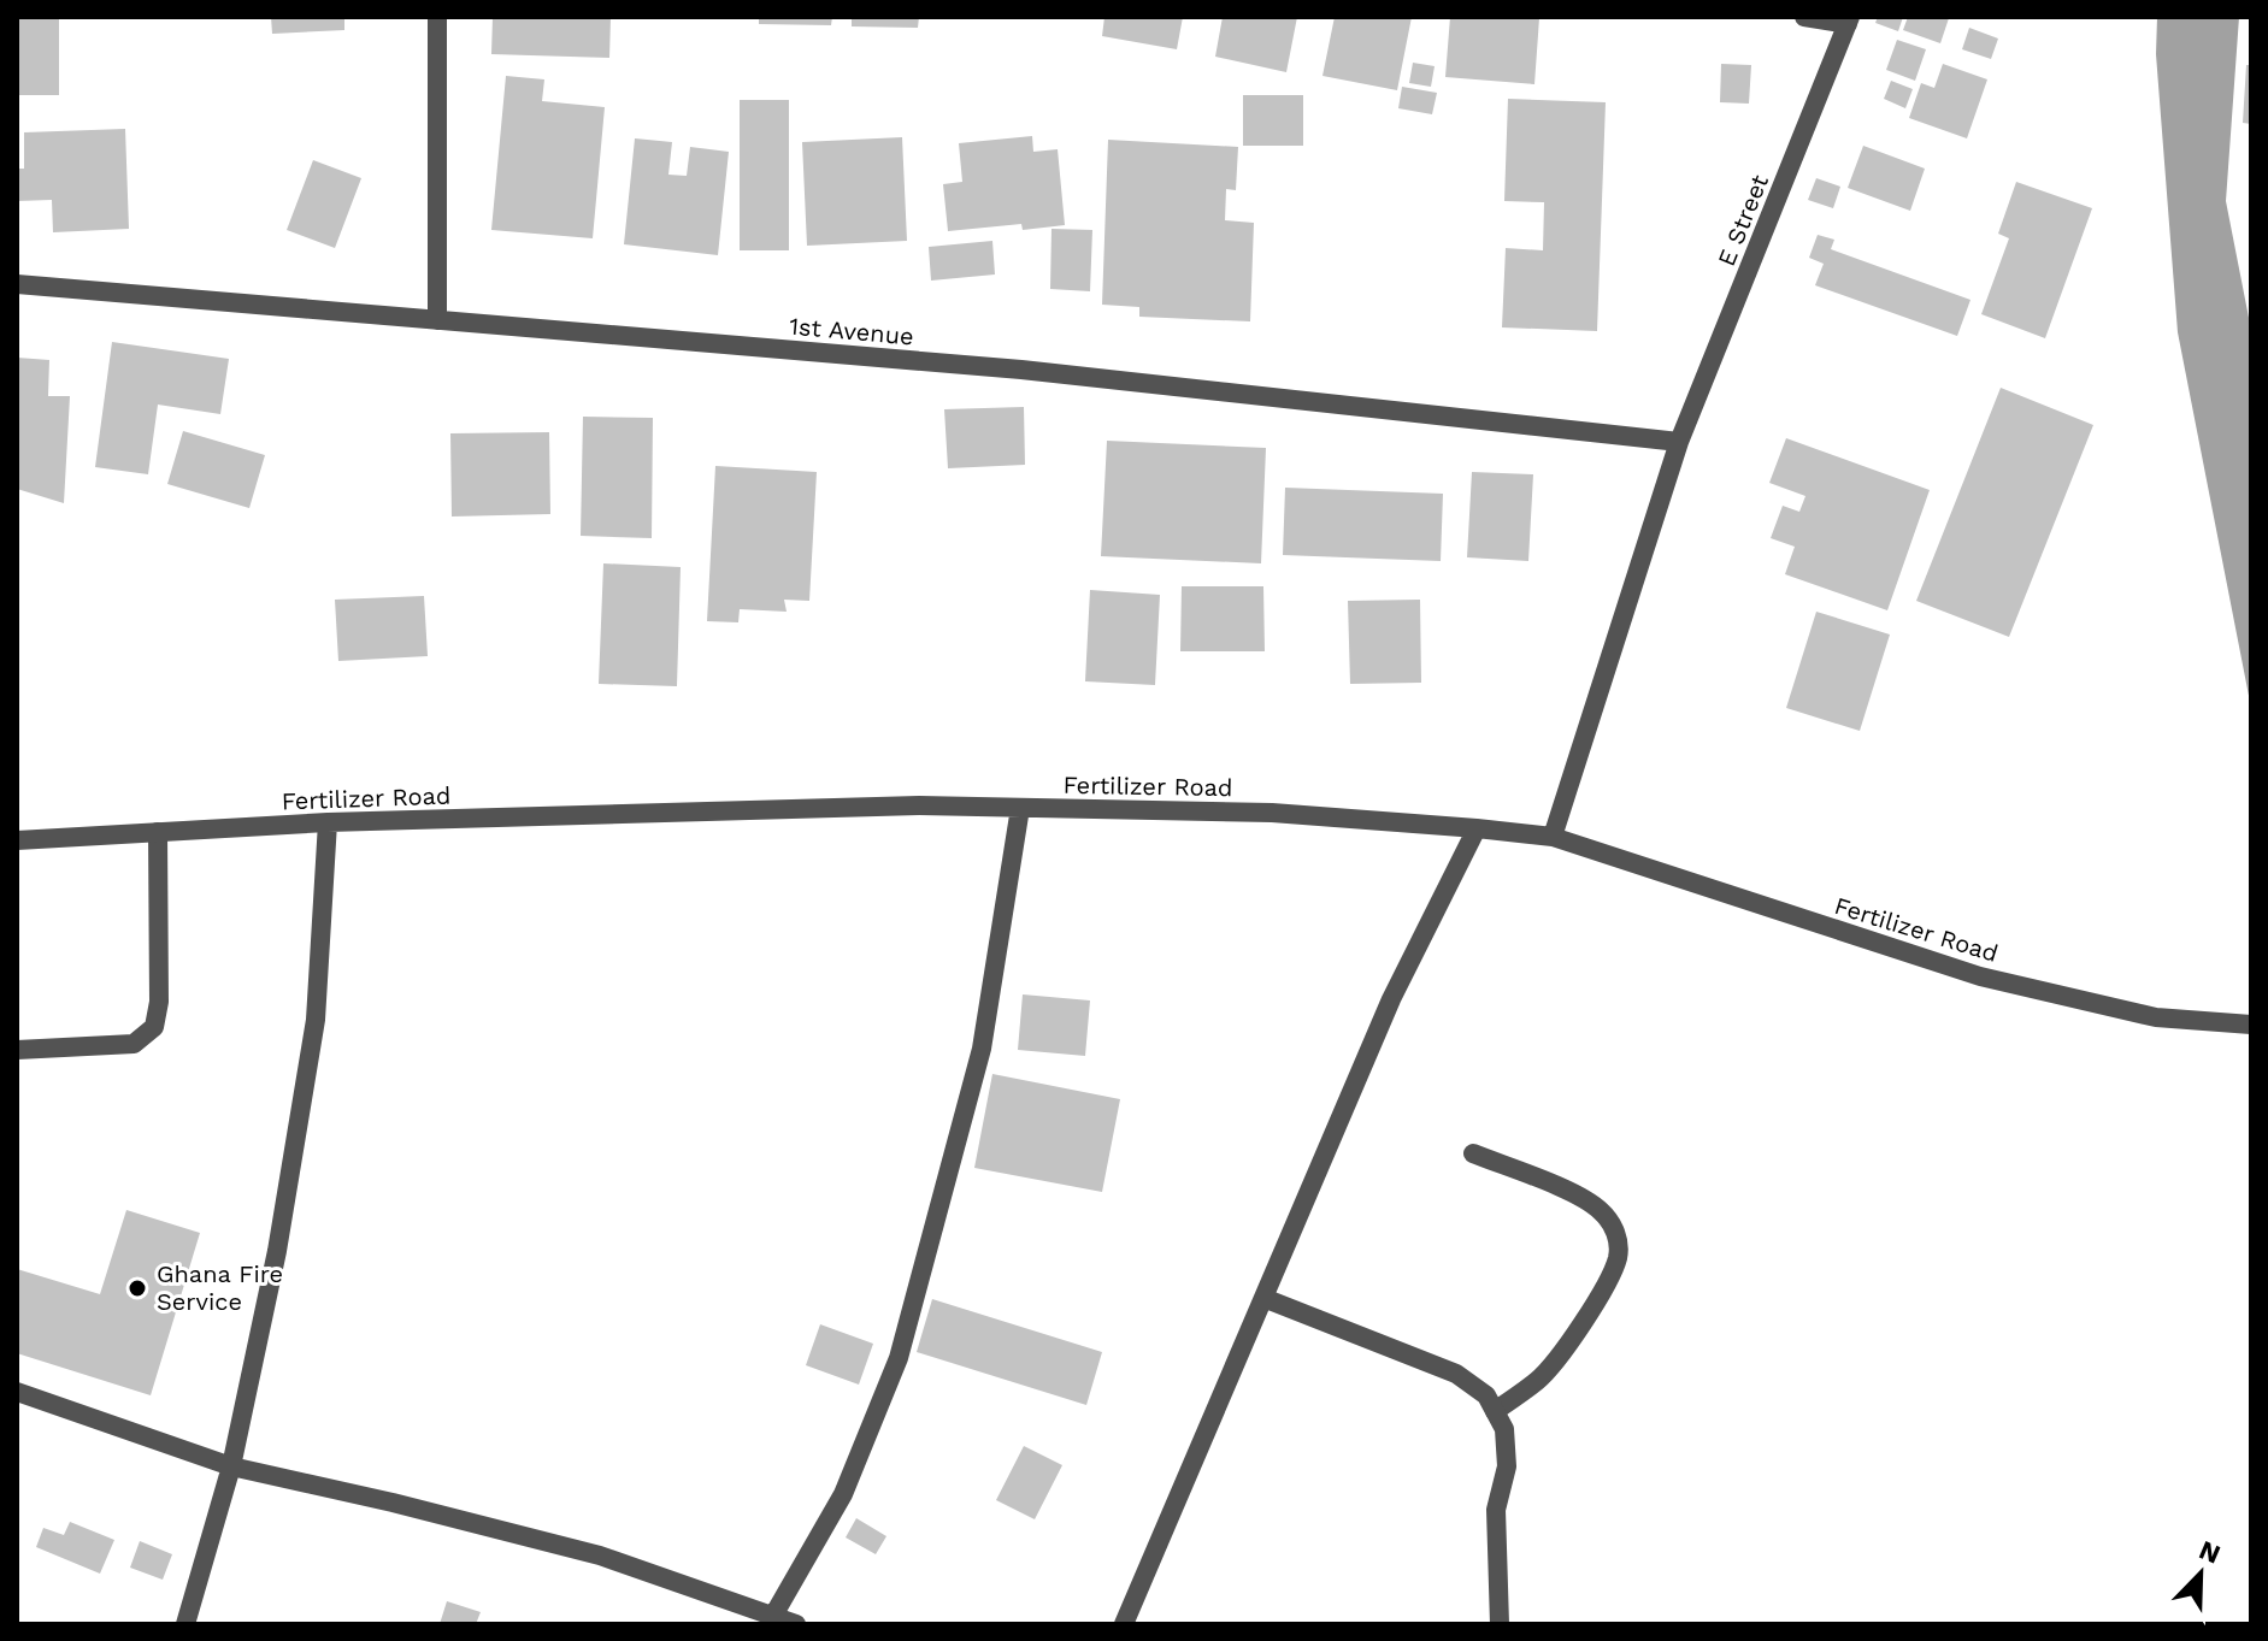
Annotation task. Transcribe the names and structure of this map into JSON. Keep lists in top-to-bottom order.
{
  "streets": {
    "street": ["E Street", "1st Avenue", "Fertilizer Road"]
  },
  "crossings": [
    ["E Street", "1st Avenue"],
    ["E Street", "Fertilizer Road"]
  ],
  "places": ["Ghana Fire Service"],
  "north": "top right"
}
